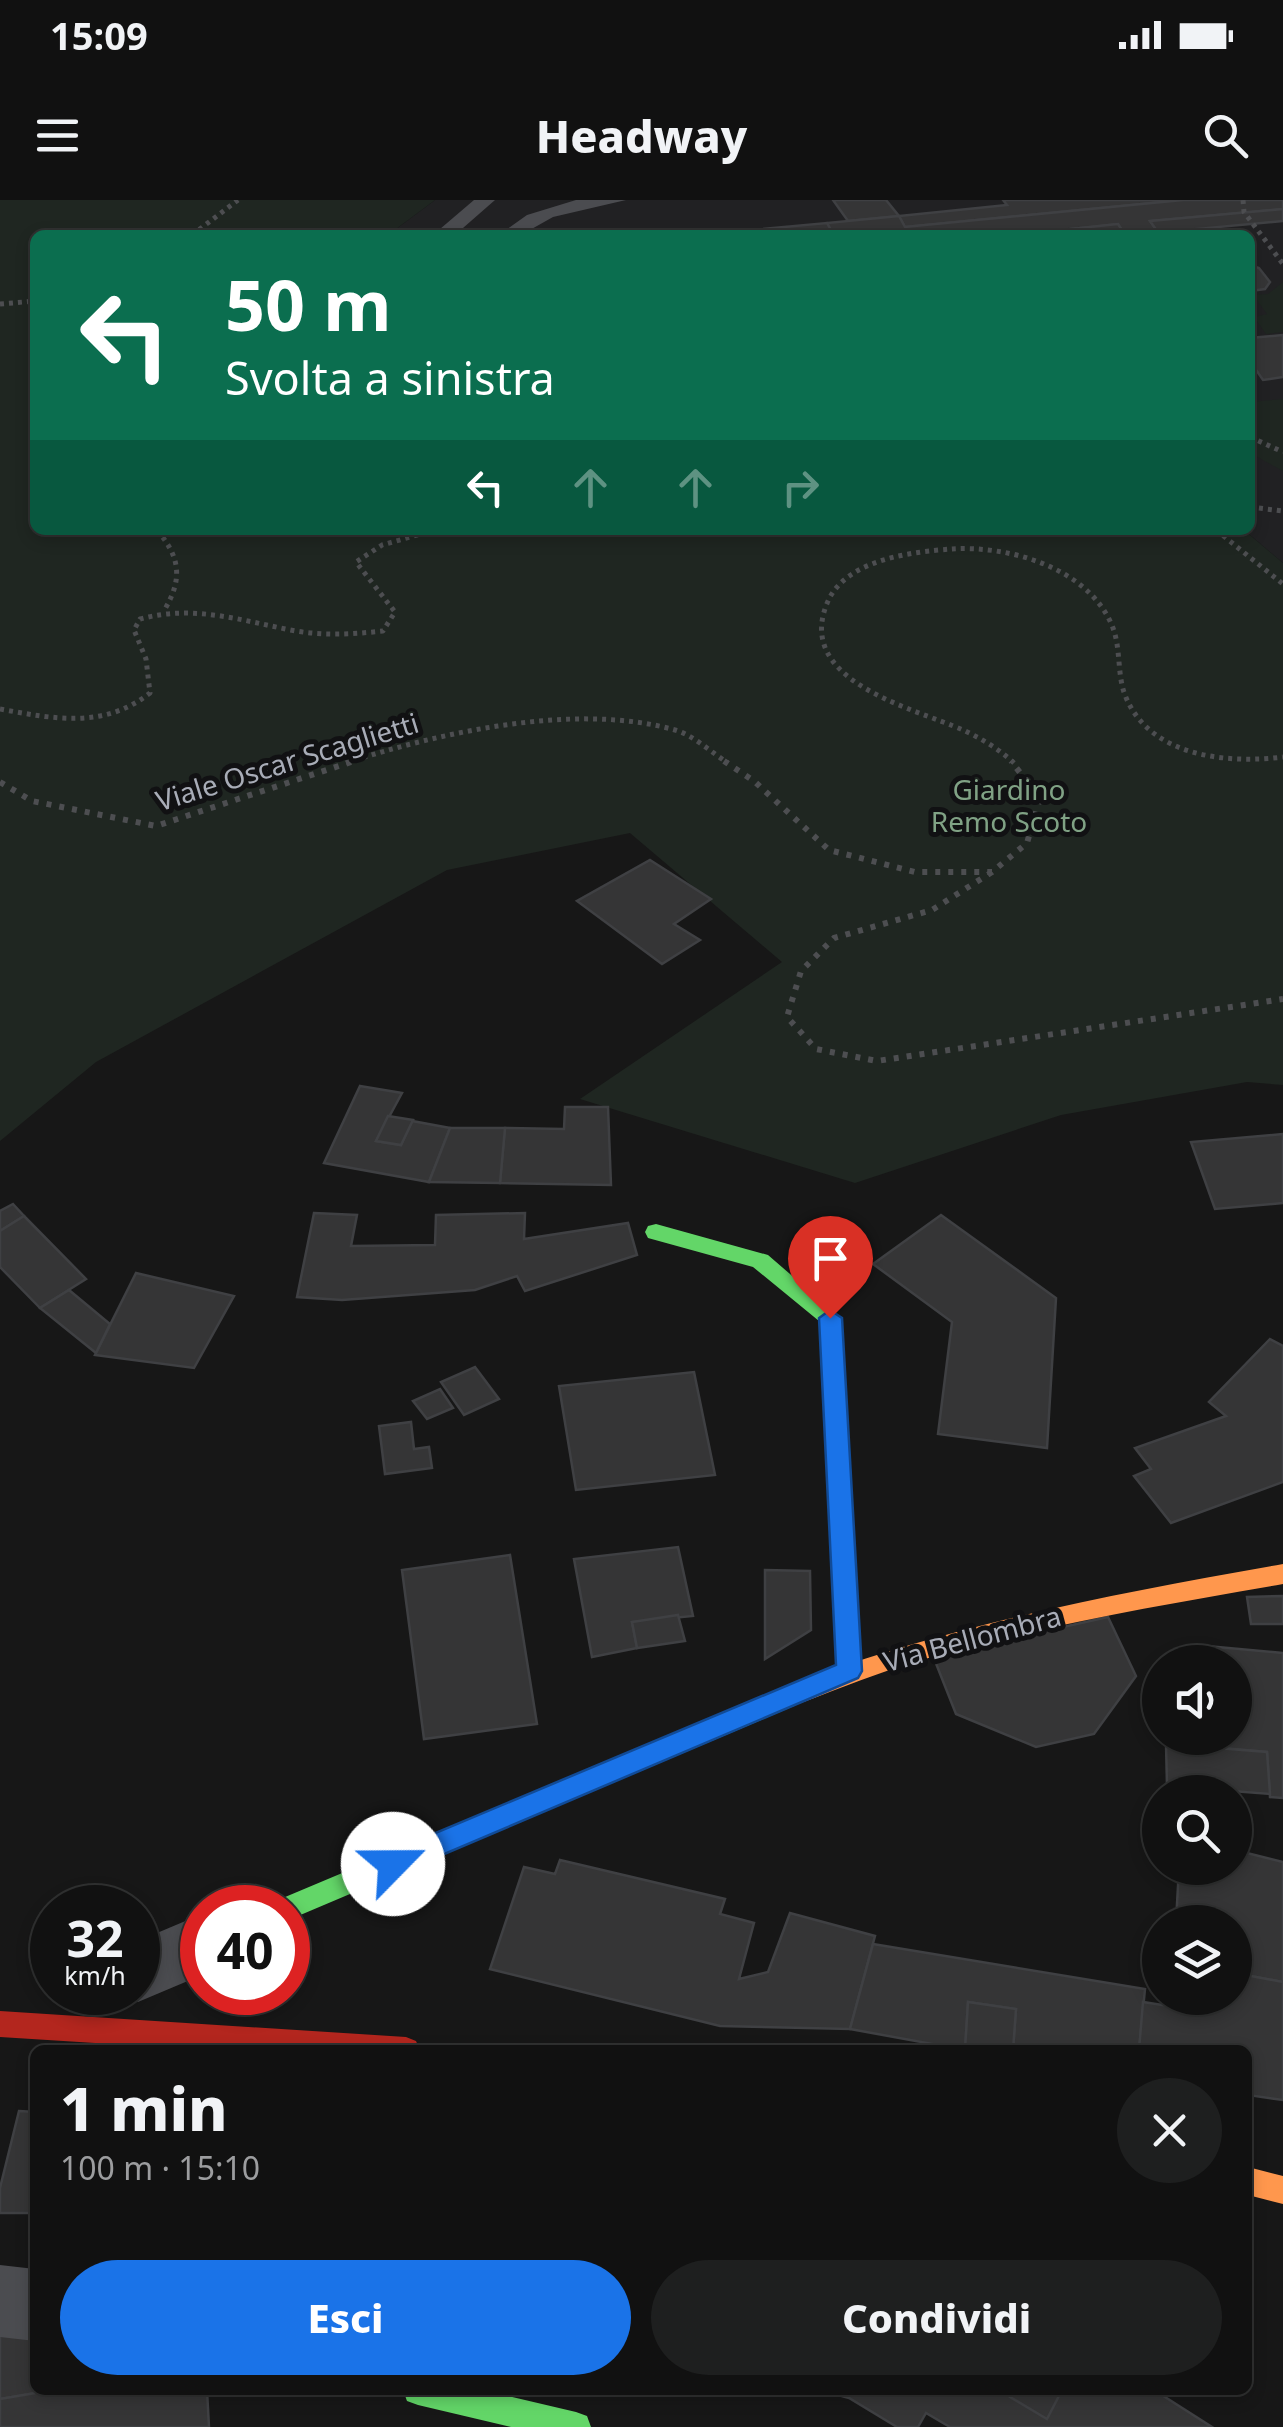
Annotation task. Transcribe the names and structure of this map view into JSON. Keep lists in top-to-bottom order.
{
  "streets": {
    "street": ["Via Bellombra"],
    "path": ["Viale Oscar Scaglietti"]
  },
  "parks": ["Giardino Remo Scoto"],
  "page": {
    "status": "15:09",
    "header": "Headway",
    "turn": ["50 m", "Svolta a sinistra"],
    "speed": "32 km/h",
    "limit": "40",
    "heading": ["1 min", "100 m · 15:10"],
    "buttons": ["Esci", "Condividi"]
  }
}
